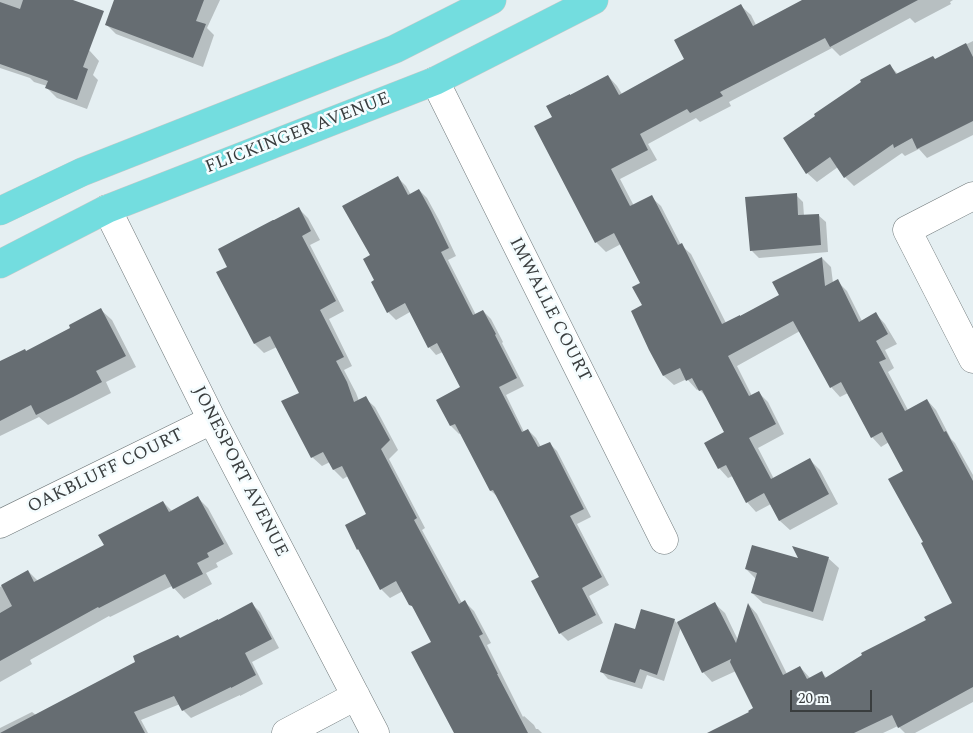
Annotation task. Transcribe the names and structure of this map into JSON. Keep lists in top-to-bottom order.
{
  "streets": {
    "main road": ["FLICKINGER AVENUE"],
    "street": ["IMWALLE COURT", "OAKBLUFF COURT", "JONESPORT AVENUE"]
  },
  "crossings": [
    ["FLICKINGER AVENUE", "IMWALLE COURT"],
    ["FLICKINGER AVENUE", "JONESPORT AVENUE"],
    ["OAKBLUFF COURT", "JONESPORT AVENUE"]
  ],
  "scale_bar": "20 m"
}
